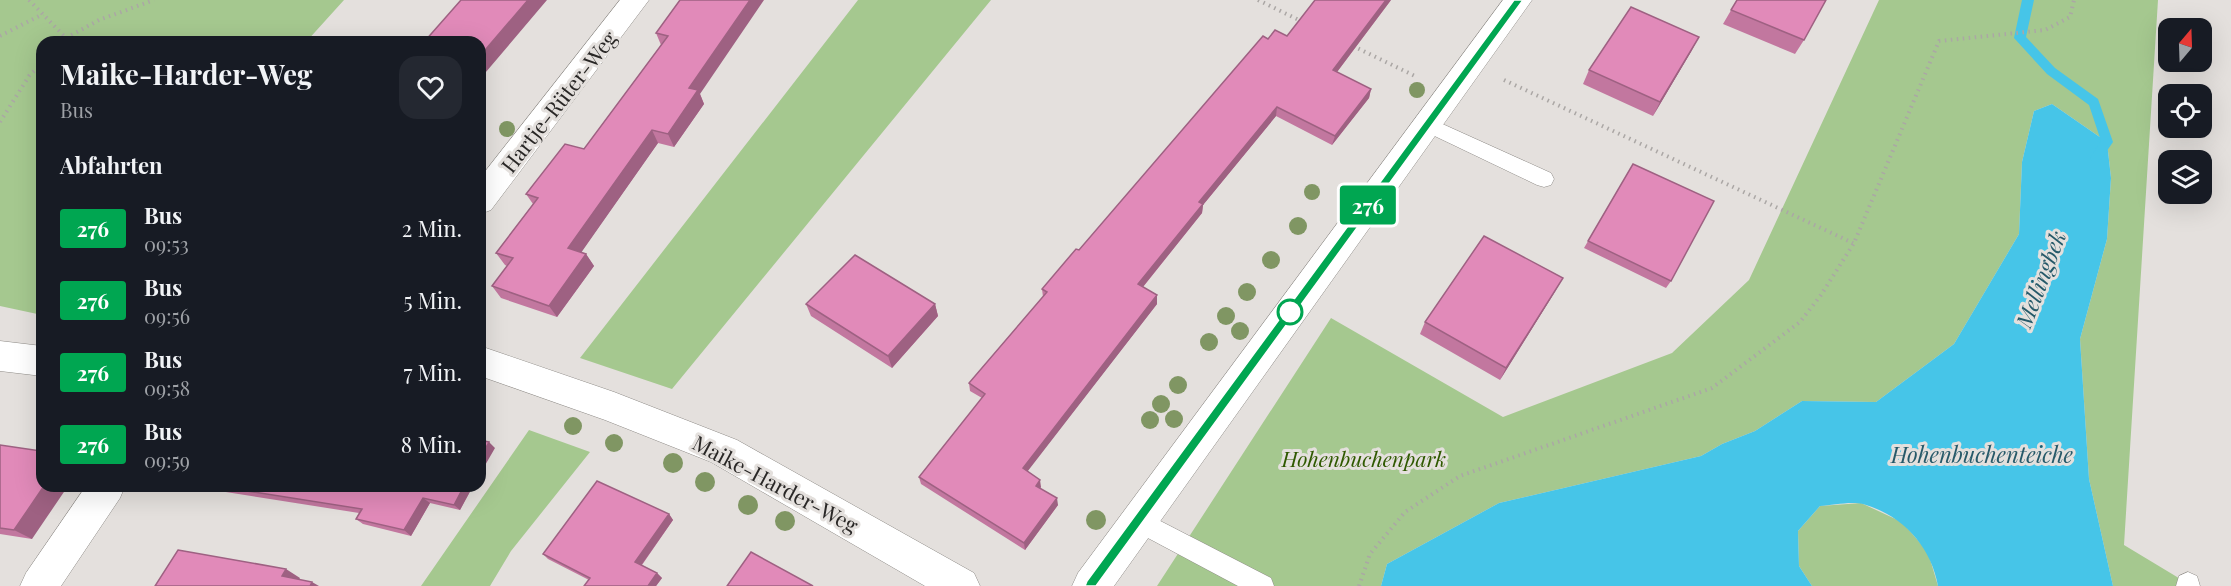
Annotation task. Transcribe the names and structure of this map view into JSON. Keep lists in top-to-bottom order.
{
  "streets": {
    "street": ["Hartje-Rüter-Weg", "Maike-Harder-Weg"]
  },
  "water": ["Mellingbek", "Hohenbuchenteiche"],
  "parks": ["Hohenbuchenpark"],
  "lines": ["bus line 276"],
  "north": "top",
  "page": {
    "on_map": "276",
    "heading": [
      ["Maike-Harder-Weg", "Bus"],
      "Abfahrten"
    ],
    "list": [
      {
        "mark": "276",
        "name": "Bus",
        "note": "09:53",
        "value": "2 Min."
      },
      {
        "mark": "276",
        "name": "Bus",
        "note": "09:56",
        "value": "5 Min."
      },
      {
        "mark": "276",
        "name": "Bus",
        "note": "09:58",
        "value": "7 Min."
      },
      {
        "mark": "276",
        "name": "Bus",
        "note": "09:59",
        "value": "8 Min."
      }
    ]
  }
}
